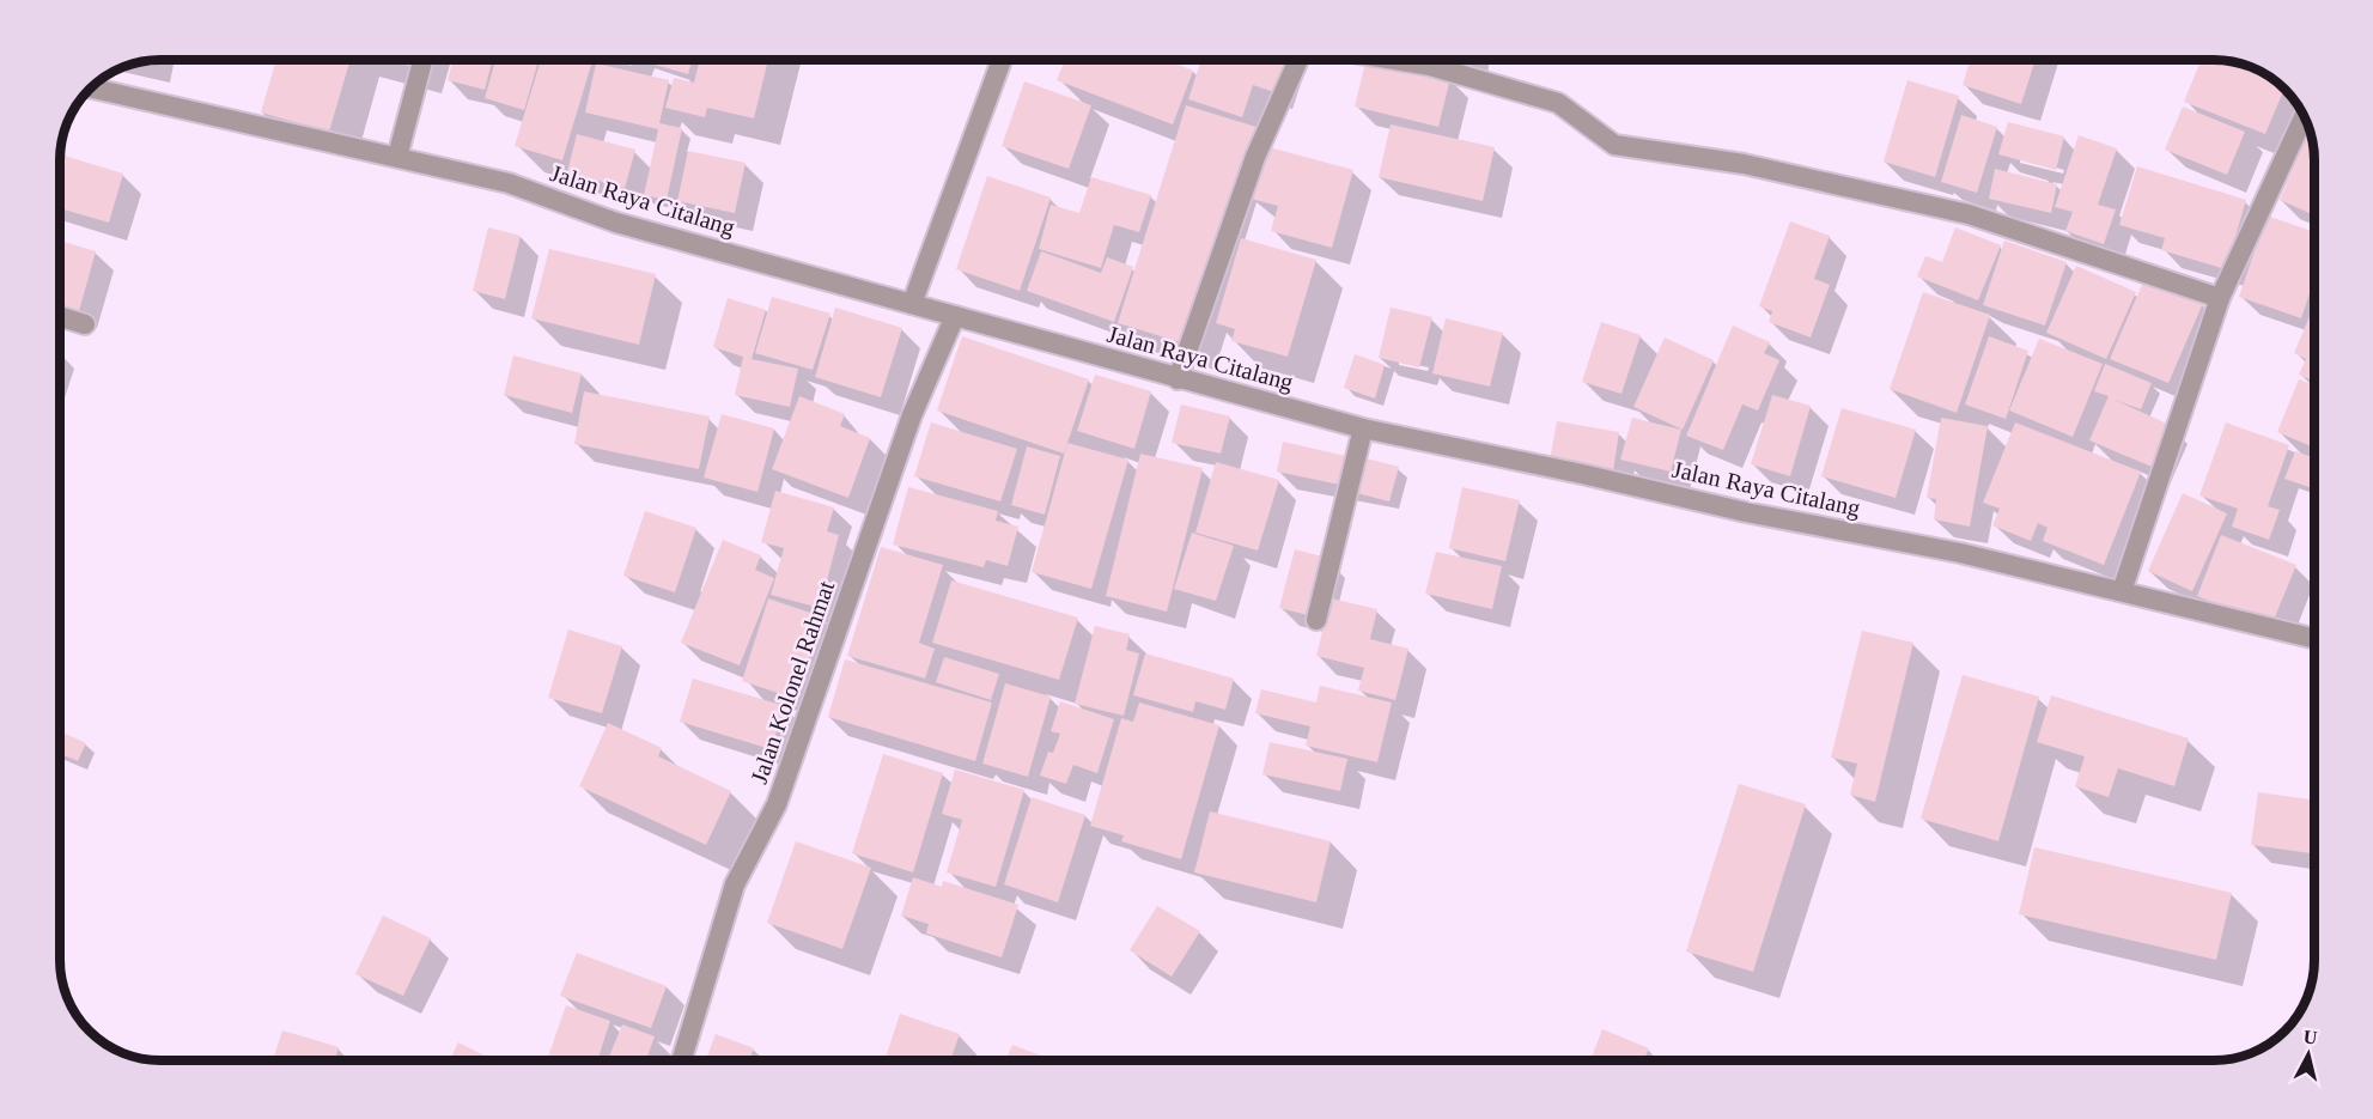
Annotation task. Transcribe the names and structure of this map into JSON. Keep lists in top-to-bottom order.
{
  "streets": {
    "street": ["Jalan Raya Citalang", "Jalan Kolonel Rahmat"]
  },
  "crossings": [
    ["Jalan Raya Citalang", "Jalan Kolonel Rahmat"]
  ],
  "north": "top"
}
